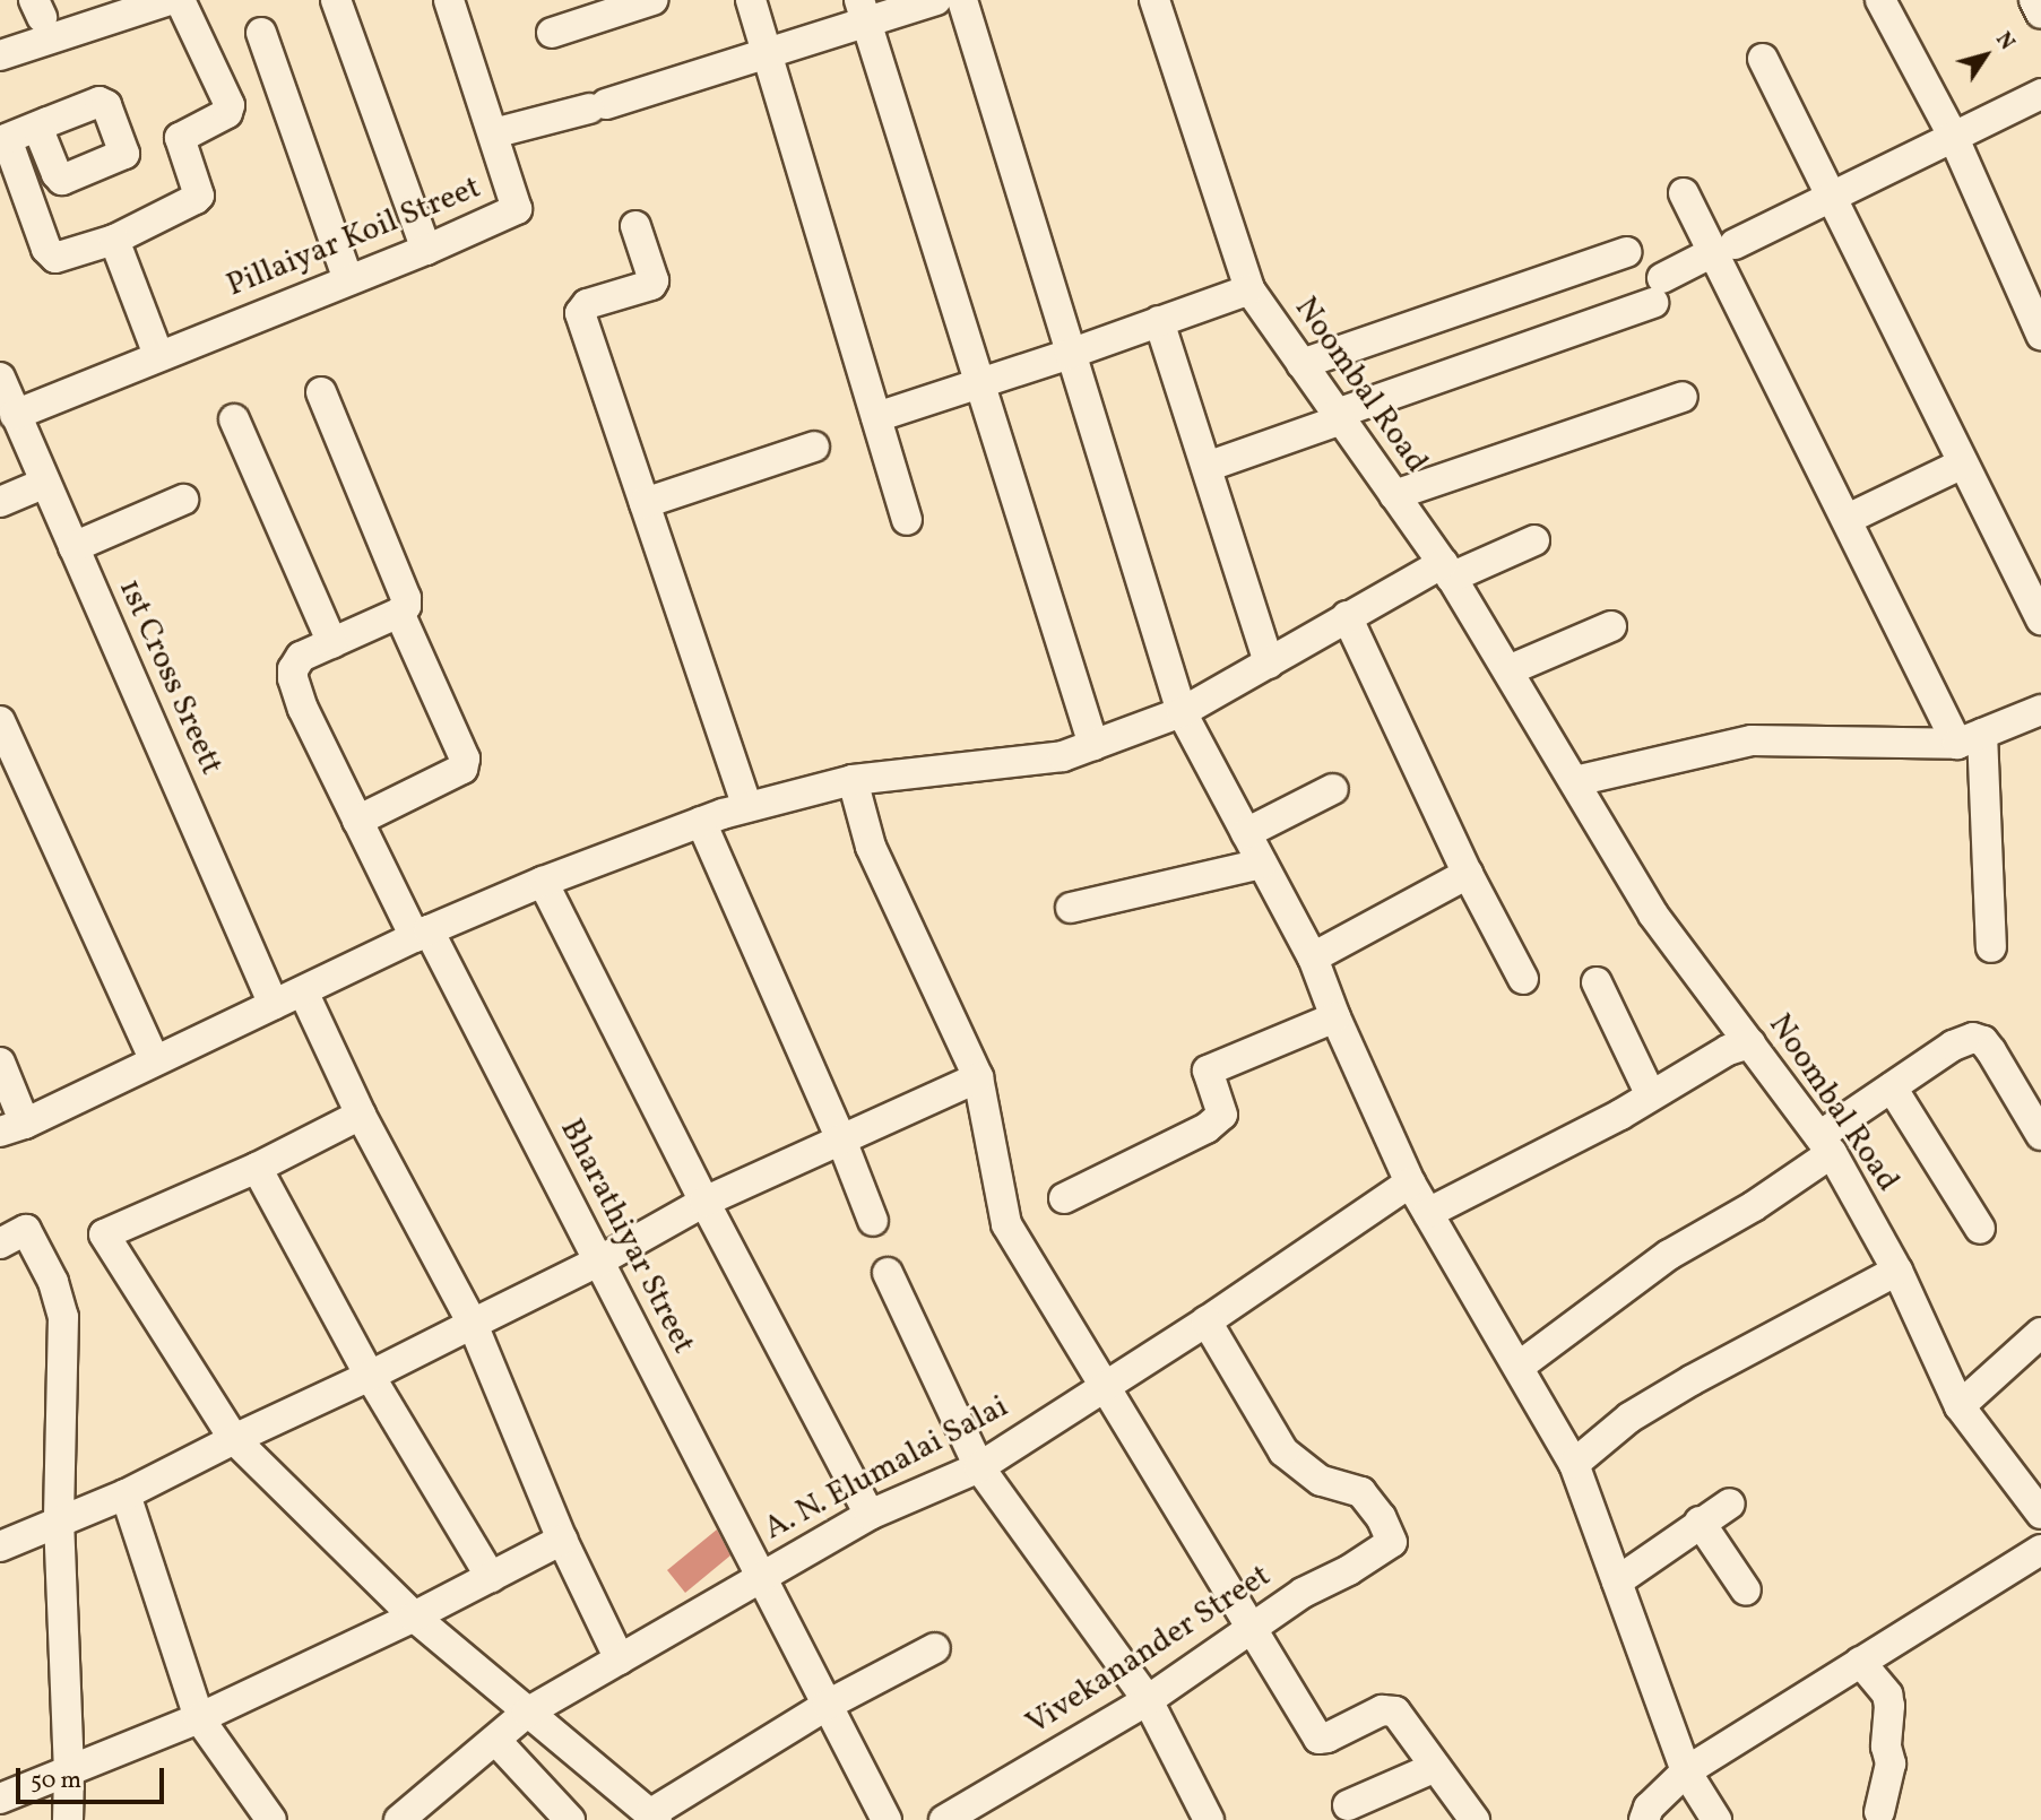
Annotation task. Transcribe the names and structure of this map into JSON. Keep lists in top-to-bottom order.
{
  "streets": {
    "street": [
      "Pillaiyar Koil Street",
      "Noombal Road",
      "1st Cross Sreett",
      "Bharathiyar Street",
      "A. N. Elumalai Salai",
      "Vivekanander Street"
    ]
  },
  "crossings": [
    ["Pillaiyar Koil Street", "1st Cross Sreett"],
    ["Bharathiyar Street", "A. N. Elumalai Salai"],
    ["A. N. Elumalai Salai", "Vivekanander Street"]
  ],
  "scale_bar": "50 m",
  "north": "top right"
}
